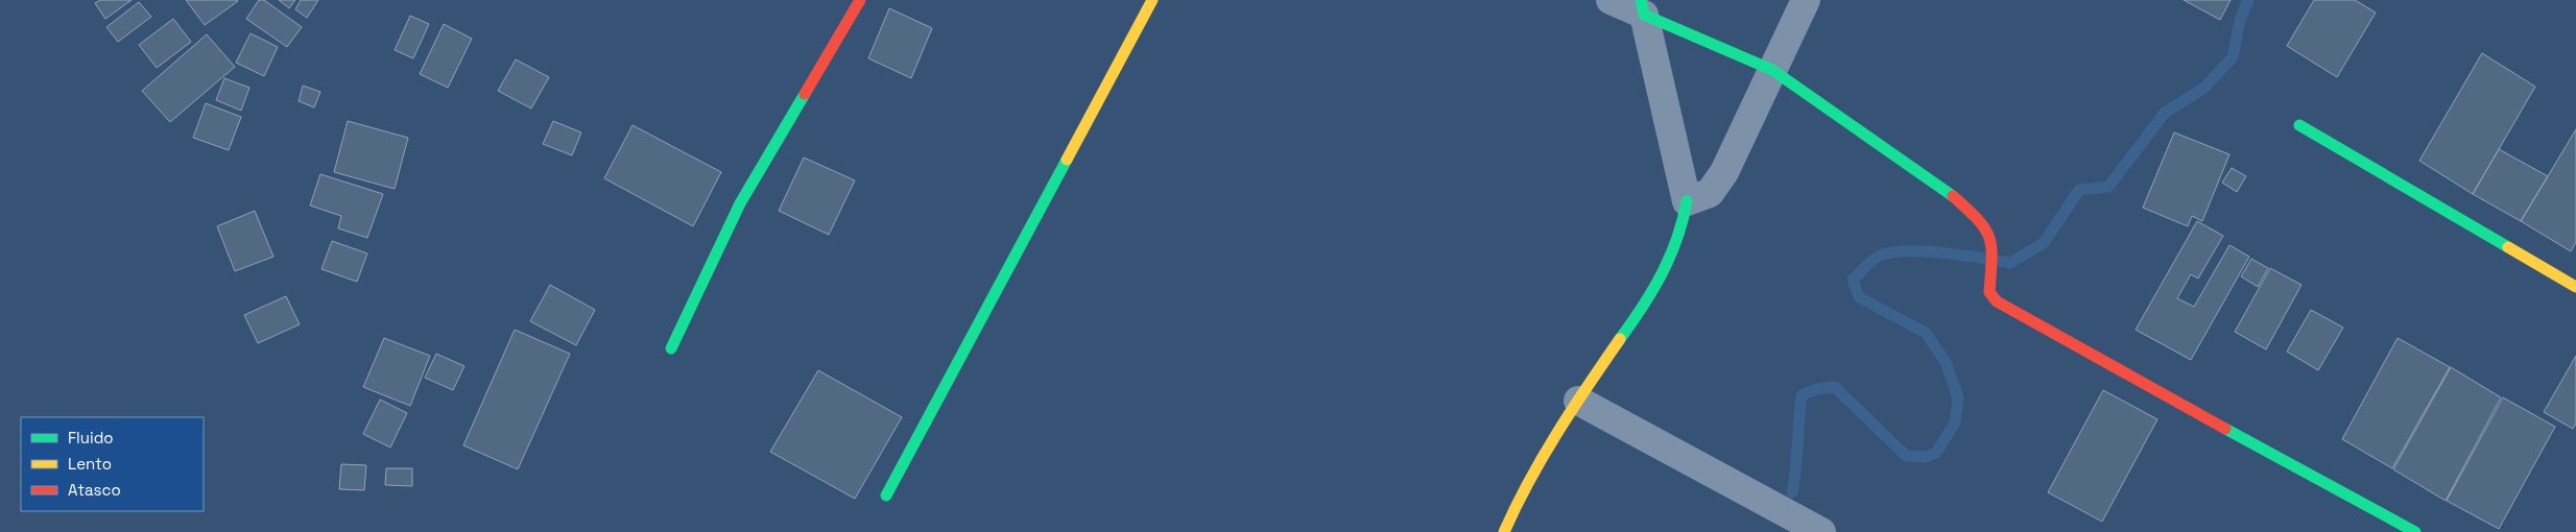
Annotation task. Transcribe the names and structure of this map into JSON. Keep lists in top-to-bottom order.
{
  "legend": ["Fluido", "Lento", "Atasco"]
}
